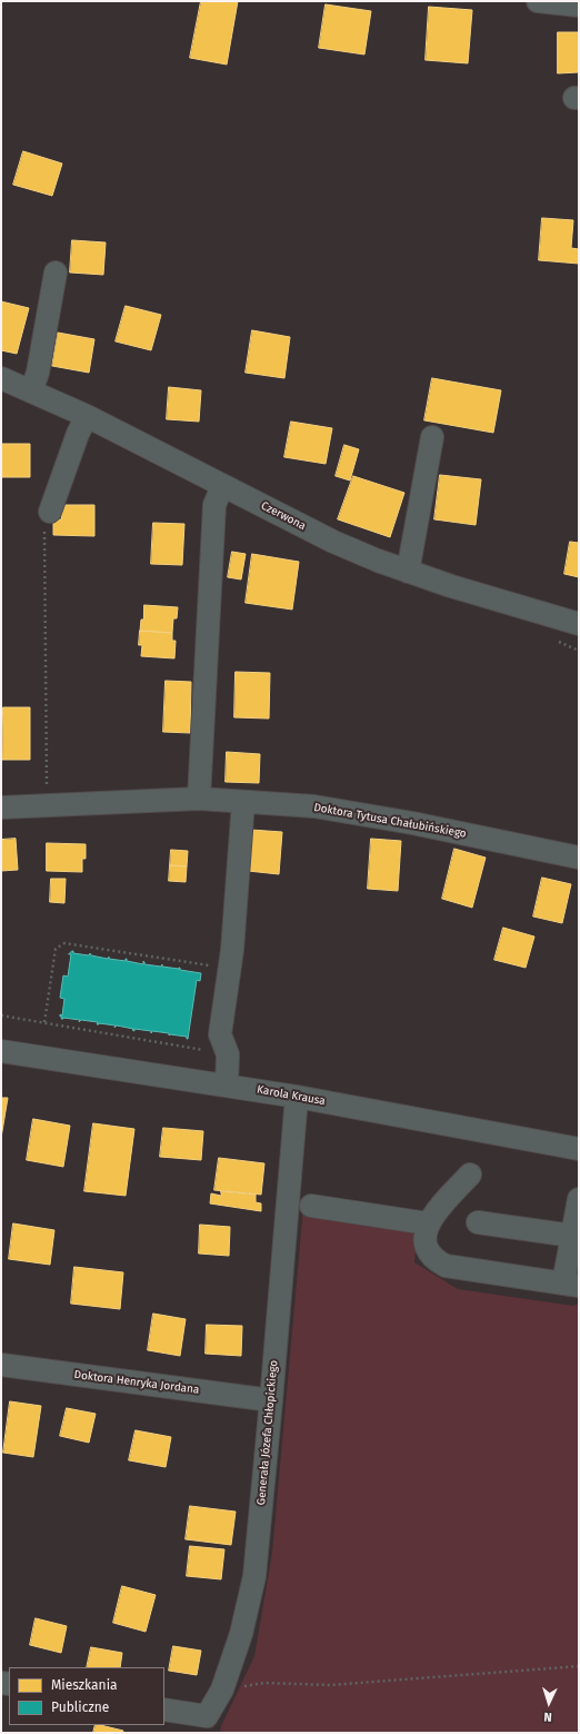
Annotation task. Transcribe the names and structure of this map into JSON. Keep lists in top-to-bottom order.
{
  "streets": {
    "street": [
      "Czerwona",
      "Doktora Tytusa Chałubińskiego",
      "Karola Krausa",
      "Doktora Henryka Jordana",
      "Generała Józefa Chłopickiego"
    ]
  },
  "crossings": [
    ["Karola Krausa", "Generała Józefa Chłopickiego"],
    ["Doktora Henryka Jordana", "Generała Józefa Chłopickiego"]
  ],
  "legend": ["Mieszkania", "Publiczne"],
  "north": "bottom"
}
